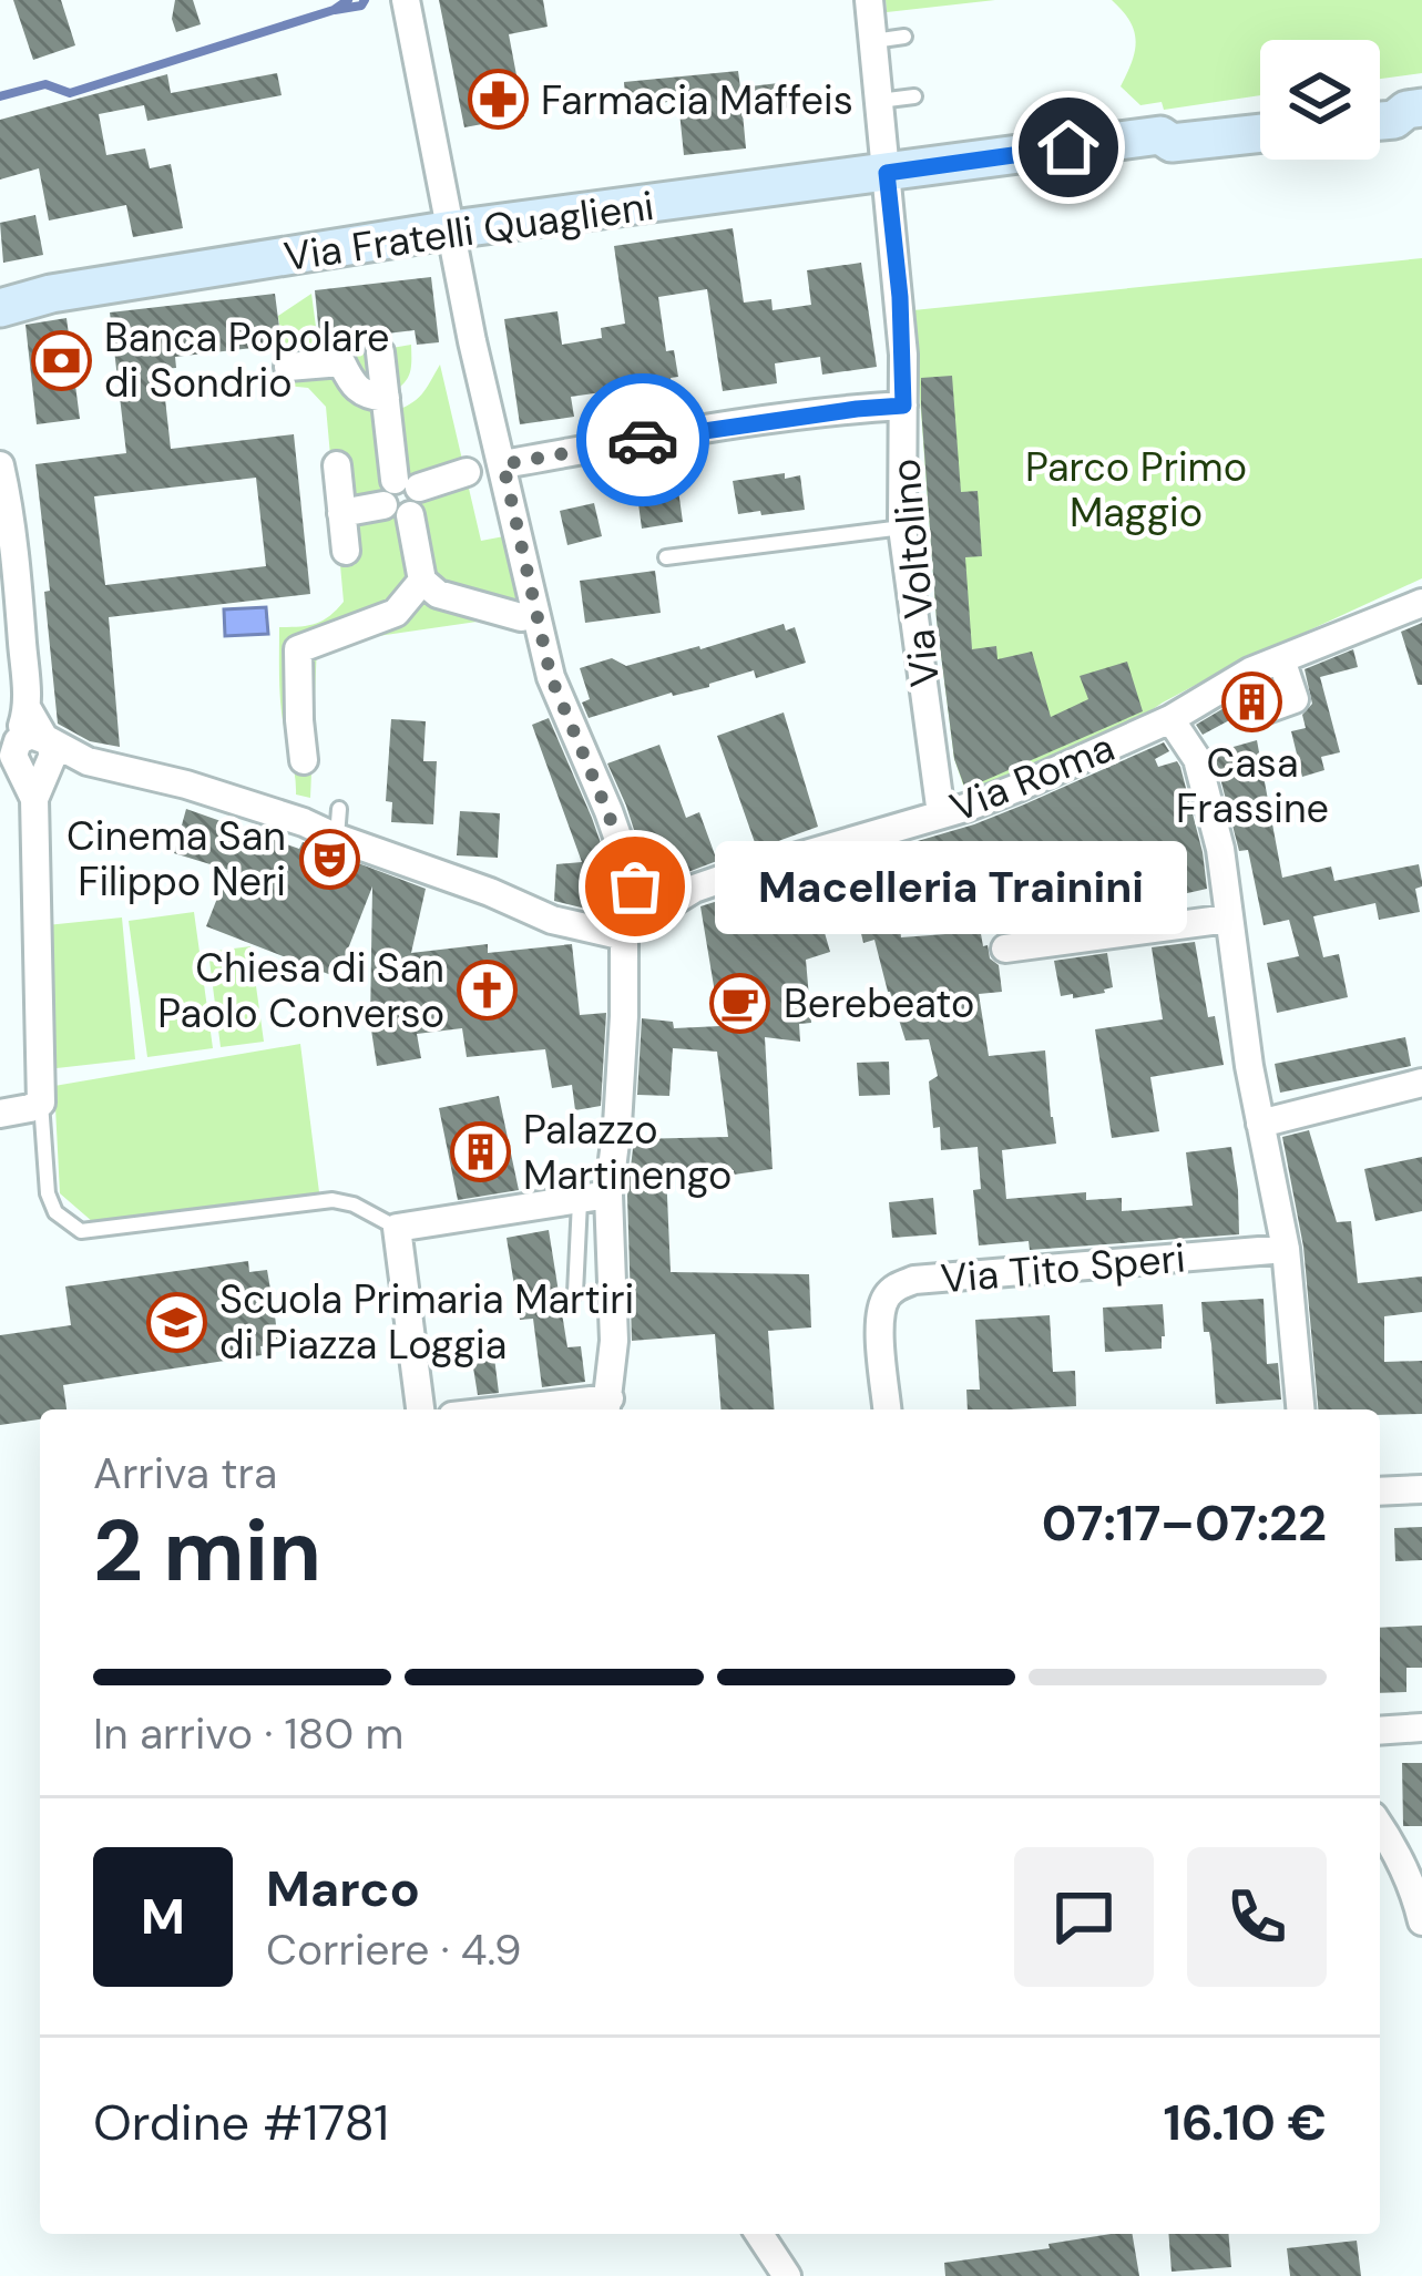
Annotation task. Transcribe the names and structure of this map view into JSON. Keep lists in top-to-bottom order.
{
  "streets": {
    "street": [
      "Via Fratelli Quaglieni",
      "Via Voltolino",
      "Via Roma",
      "Via Tito Speri"
    ]
  },
  "crossings": [
    ["Via Fratelli Quaglieni", "Via Voltolino"],
    ["Via Voltolino", "Via Roma"]
  ],
  "parks": ["Parco Primo Maggio"],
  "places": {
    "pharmacy": ["Farmacia Maffeis"],
    "bank": ["Banca Popolare di Sondrio"],
    "building": ["Casa Frassine", "Palazzo Martinengo"],
    "theatre": ["Cinema San Filippo Neri"],
    "other": ["Macelleria Trainini"],
    "church": ["Chiesa di San Paolo Converso"],
    "cafe": ["Berebeato"],
    "school or university": ["Scuola Primaria Martiri di Piazza Loggia"]
  },
  "page": {
    "bubble": "Macelleria Trainini",
    "heading": ["2 min", "Arriva tra", "07:17–07:22"],
    "panel": [
      "Marco",
      "Corriere · 4.9",
      "Ordine #1781",
      "16.10 €"
    ],
    "bar": "In arrivo · 180 m",
    "round": "M"
  }
}
